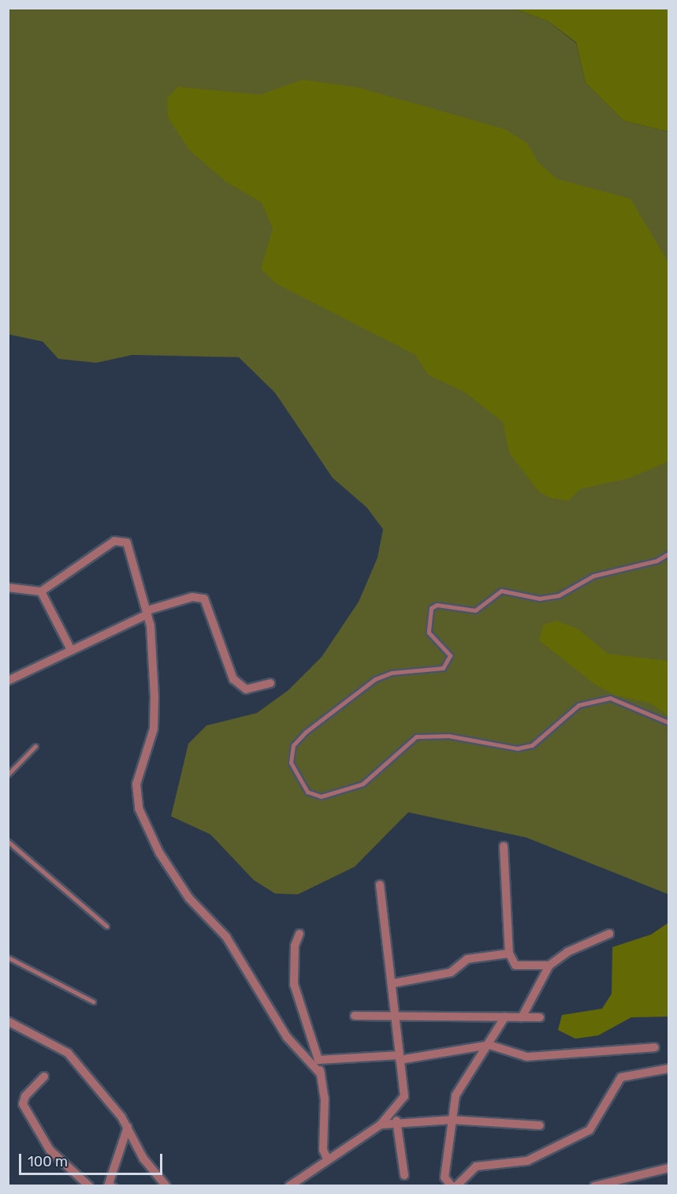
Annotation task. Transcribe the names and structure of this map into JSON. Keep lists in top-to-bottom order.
{
  "scale_bar": "100 m"
}
